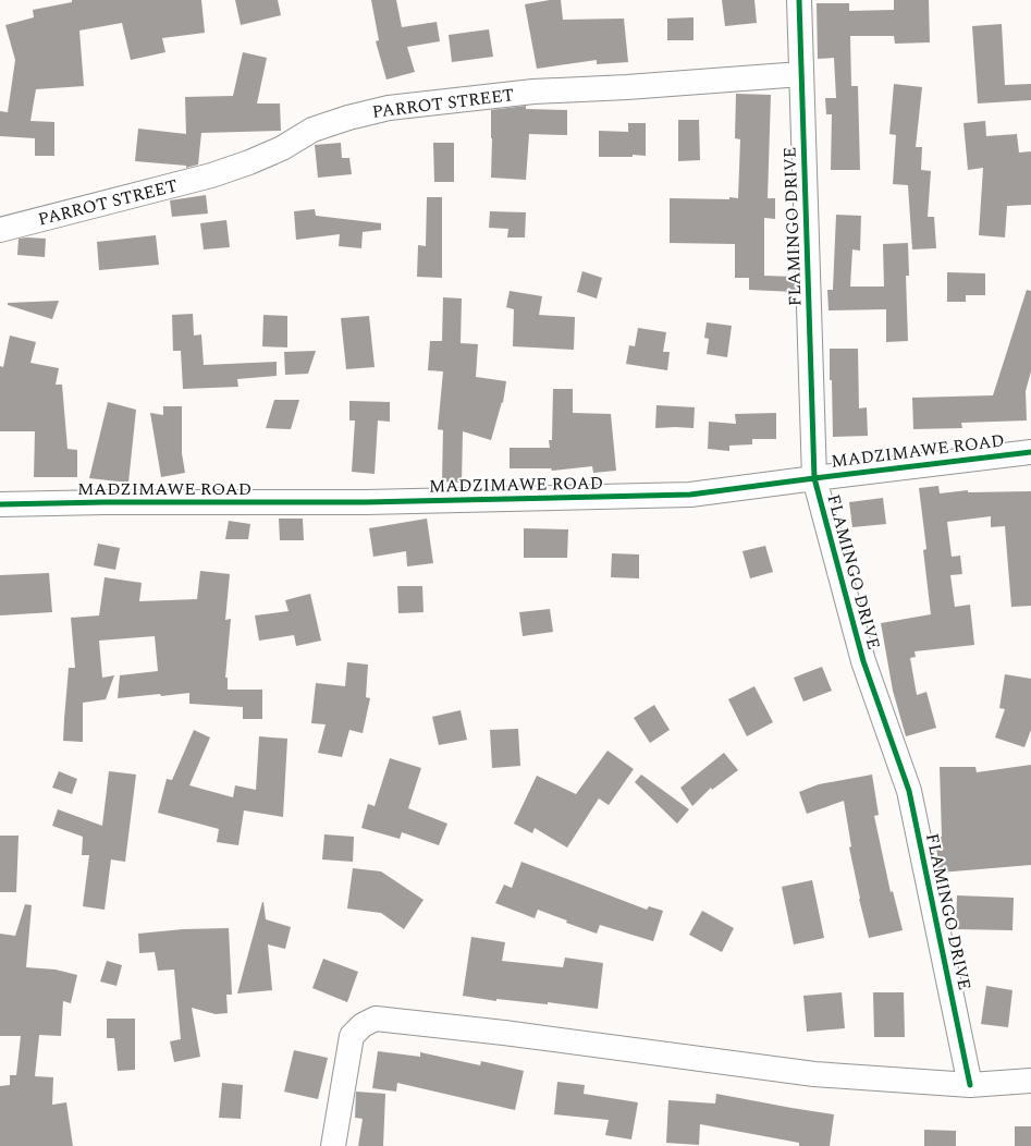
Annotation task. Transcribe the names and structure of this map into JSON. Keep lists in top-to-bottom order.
{
  "streets": {
    "street": ["PARROT STREET", "FLAMINGO DRIVE", "MADZIMAWE ROAD"]
  },
  "crossings": [
    ["PARROT STREET", "FLAMINGO DRIVE"],
    ["FLAMINGO DRIVE", "MADZIMAWE ROAD"]
  ]
}
